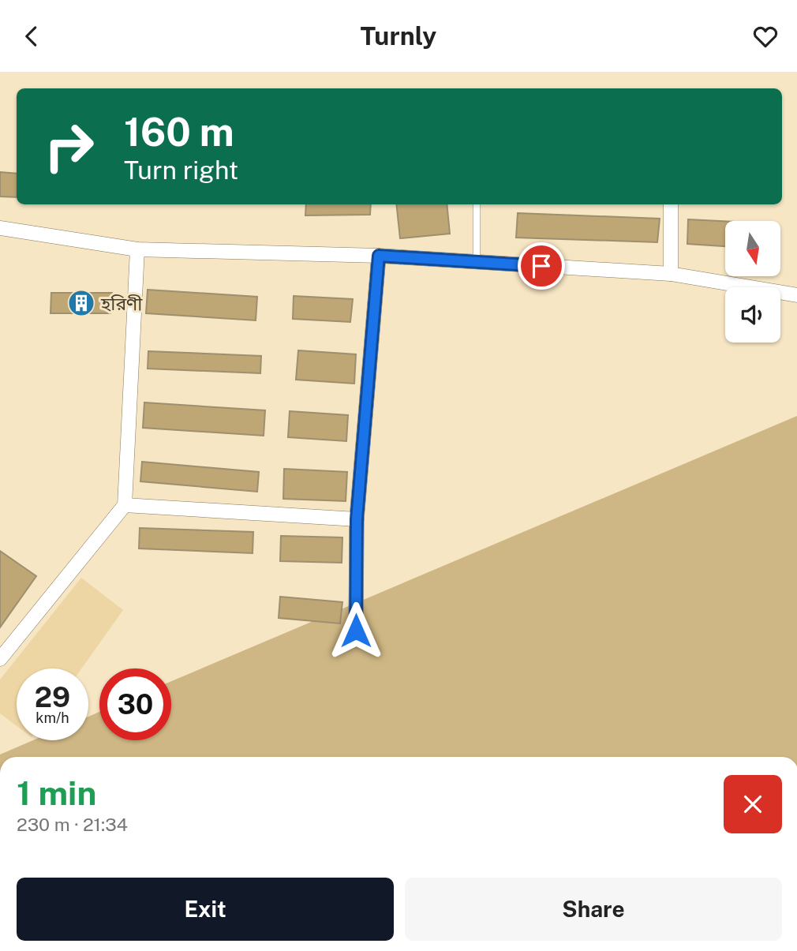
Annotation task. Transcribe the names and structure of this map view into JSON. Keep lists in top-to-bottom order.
{
  "places": {
    "building": ["হরিণী"]
  },
  "north": "bottom",
  "page": {
    "header": "Turnly",
    "turn": ["160 m", "Turn right"],
    "speed": "29 km/h",
    "limit": "30",
    "heading": ["1 min", "230 m · 21:34"],
    "buttons": ["Exit", "Share"]
  }
}
